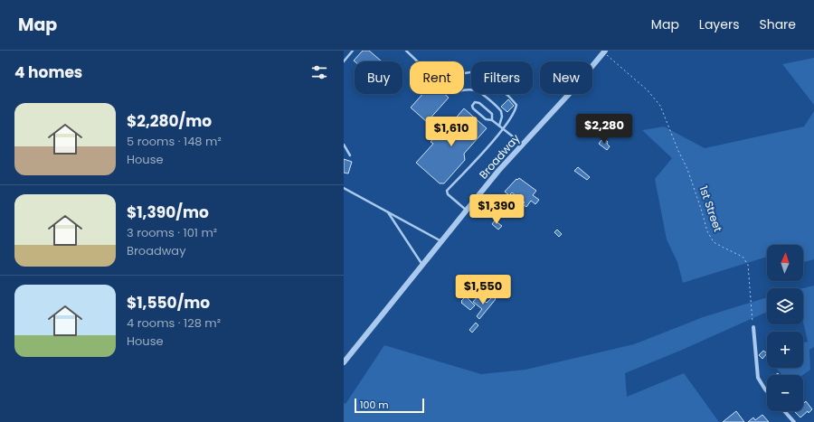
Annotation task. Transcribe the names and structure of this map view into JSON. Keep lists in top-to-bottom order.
{
  "streets": {
    "street": ["Broadway"],
    "path": ["1st Street"]
  },
  "crossings": [
    ["Broadway", "1st Street"]
  ],
  "scale_bar": "100 m",
  "north": "top",
  "page": {
    "header": "Map",
    "nav": ["Map", "Layers", "Share"],
    "heading": "4 homes",
    "chip": [
      "Buy",
      "Rent",
      "Filters",
      "New"
    ],
    "list": [
      {
        "name": "$2,280/mo",
        "note": "5 rooms · 148 m² · House"
      },
      {
        "name": "$1,390/mo",
        "note": "3 rooms · 101 m² · Broadway"
      },
      {
        "name": "$1,550/mo",
        "note": "4 rooms · 128 m² · House"
      }
    ],
    "price": [
      "$2,280",
      "$1,610",
      "$1,390",
      "$1,550"
    ],
    "map_buttons": ["+", "−"],
    "scale": "100 m"
  }
}
